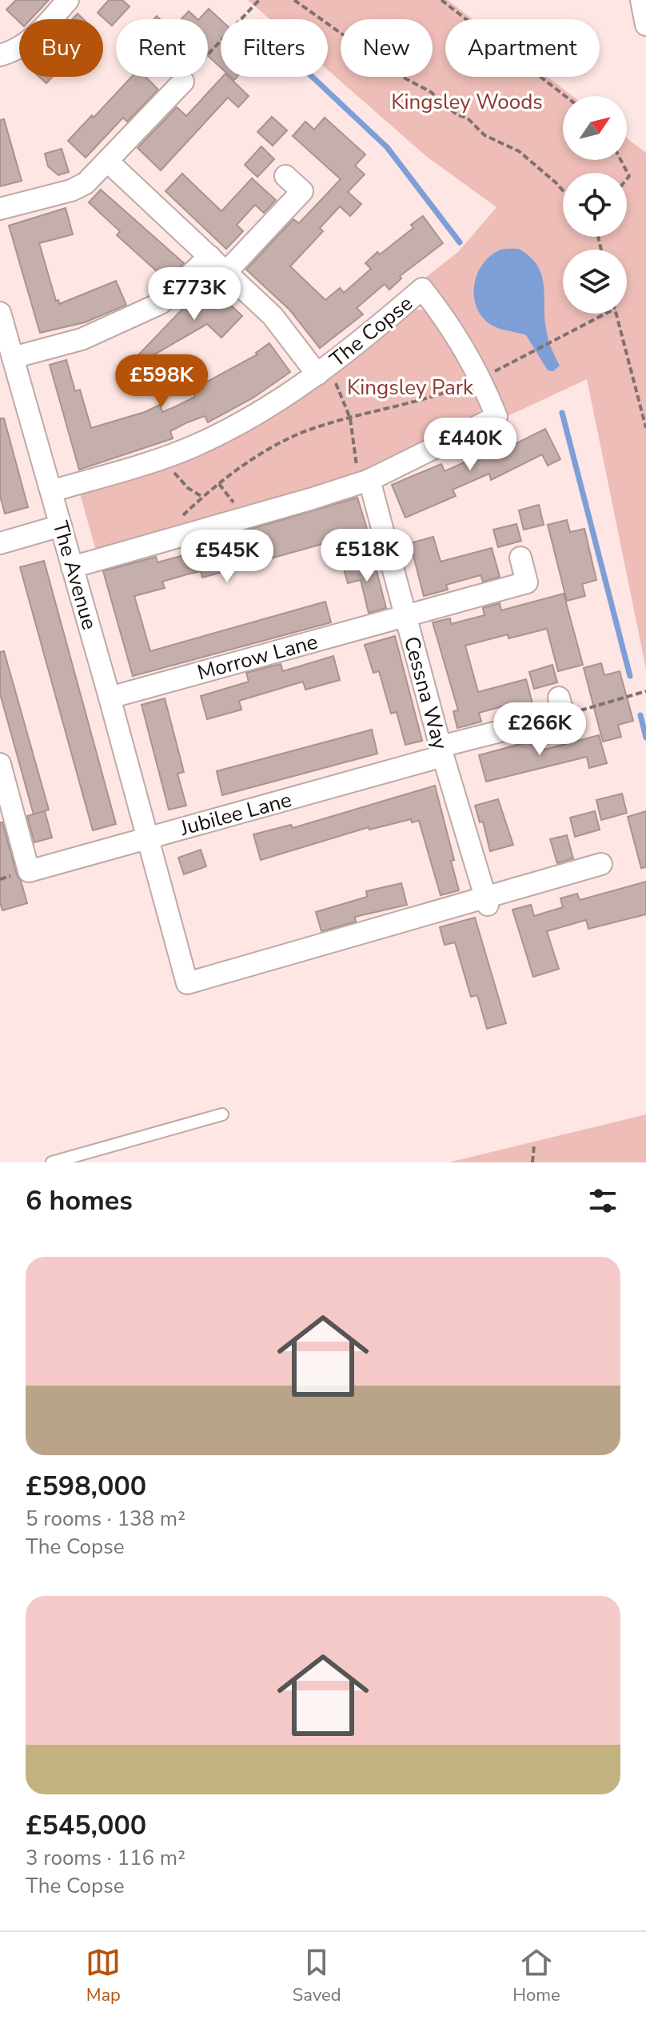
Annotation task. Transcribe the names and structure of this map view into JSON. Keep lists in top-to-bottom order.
{
  "streets": {
    "street": [
      "The Copse",
      "The Avenue",
      "Morrow Lane",
      "Cessna Way",
      "Jubilee Lane"
    ]
  },
  "crossings": [
    ["The Copse", "The Avenue"],
    ["The Copse", "Cessna Way"],
    ["The Avenue", "Morrow Lane"],
    ["The Avenue", "Cessna Way"],
    ["The Avenue", "Jubilee Lane"],
    ["Morrow Lane", "Cessna Way"],
    ["Cessna Way", "Jubilee Lane"]
  ],
  "parks": ["Kingsley Woods", "Kingsley Park"],
  "north": "top right",
  "page": {
    "chip": [
      "Buy",
      "Rent",
      "Filters",
      "New",
      "Apartment"
    ],
    "price": [
      "£773K",
      "£598K",
      "£440K",
      "£518K",
      "£545K",
      "£266K"
    ],
    "heading": "6 homes",
    "list": [
      {
        "name": "£598,000",
        "note": "5 rooms · 138 m² · The Copse"
      },
      {
        "name": "£545,000",
        "note": "3 rooms · 116 m² · The Copse"
      }
    ],
    "tabs": ["Map", "Saved", "Home"]
  }
}
